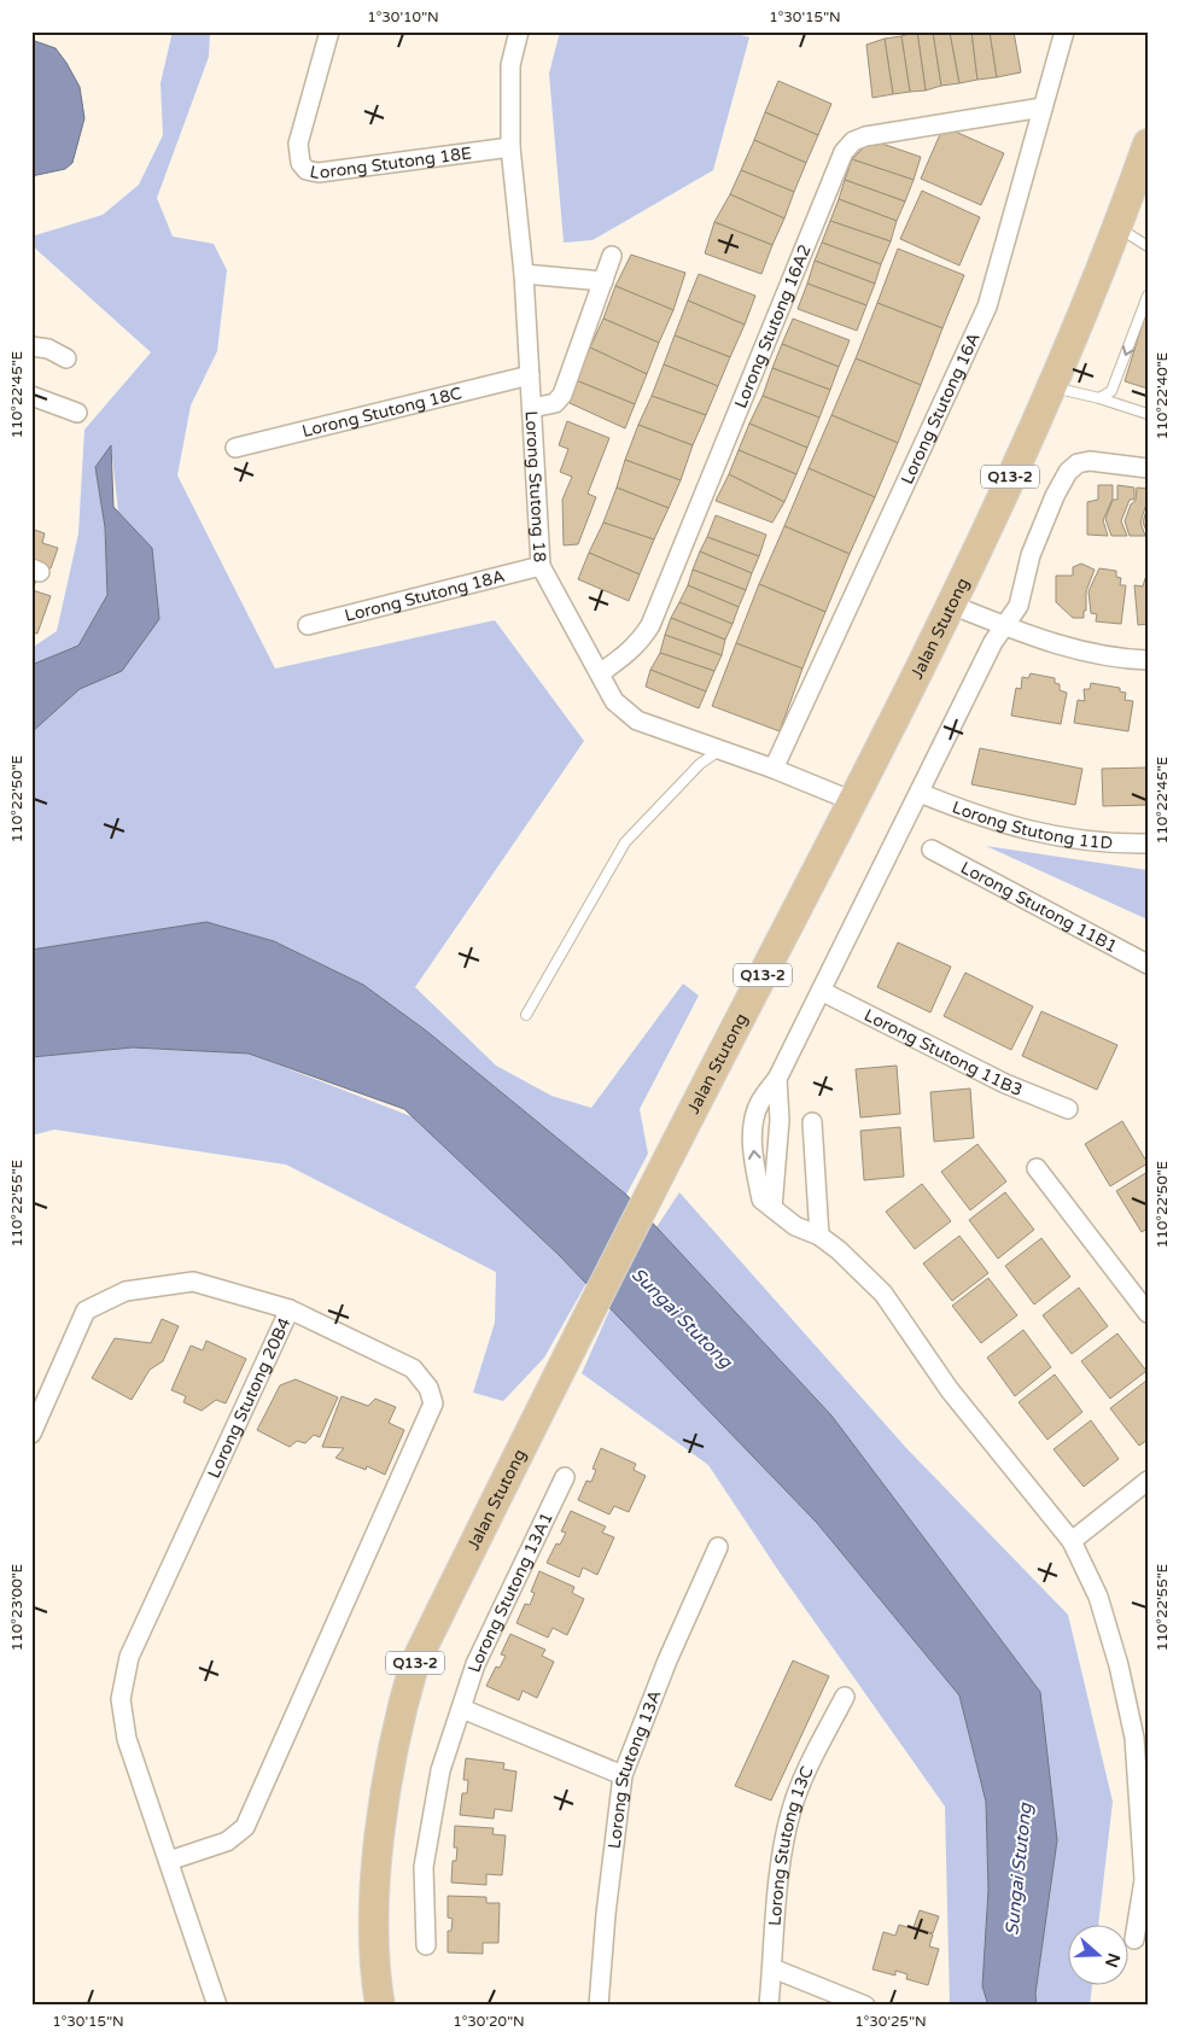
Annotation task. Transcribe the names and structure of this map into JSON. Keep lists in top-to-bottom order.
{
  "streets": {
    "main road": ["Q13-2", "Jalan Stutong"],
    "street": [
      "Lorong Stutong 18E",
      "Lorong Stutong 16A2",
      "Lorong Stutong 16A",
      "Lorong Stutong 18C",
      "Lorong Stutong 18",
      "Lorong Stutong 18A",
      "Lorong Stutong 11D",
      "Lorong Stutong 11B1",
      "Lorong Stutong 11B3",
      "Lorong Stutong 20B4",
      "Lorong Stutong 13A1",
      "Lorong Stutong 13A",
      "Lorong Stutong 13C"
    ]
  },
  "crossings": [
    ["Lorong Stutong 18E", "Lorong Stutong 18"],
    ["Lorong Stutong 16A2", "Lorong Stutong 16A"],
    ["Lorong Stutong 16A2", "Lorong Stutong 18"],
    ["Lorong Stutong 16A", "Lorong Stutong 18"],
    ["Lorong Stutong 18C", "Lorong Stutong 18"],
    ["Lorong Stutong 18", "Lorong Stutong 18A"],
    ["Lorong Stutong 18", "Jalan Stutong"]
  ],
  "water": ["Sungai Stutong"],
  "north": "right",
  "coordinates": [
    "1°30'10\"N",
    "1°30'15\"N",
    "110°22'45\"E",
    "110°22'40\"E",
    "110°22'50\"E",
    "110°22'55\"E",
    "110°23'00\"E",
    "1°30'20\"N",
    "1°30'25\"N"
  ]
}
